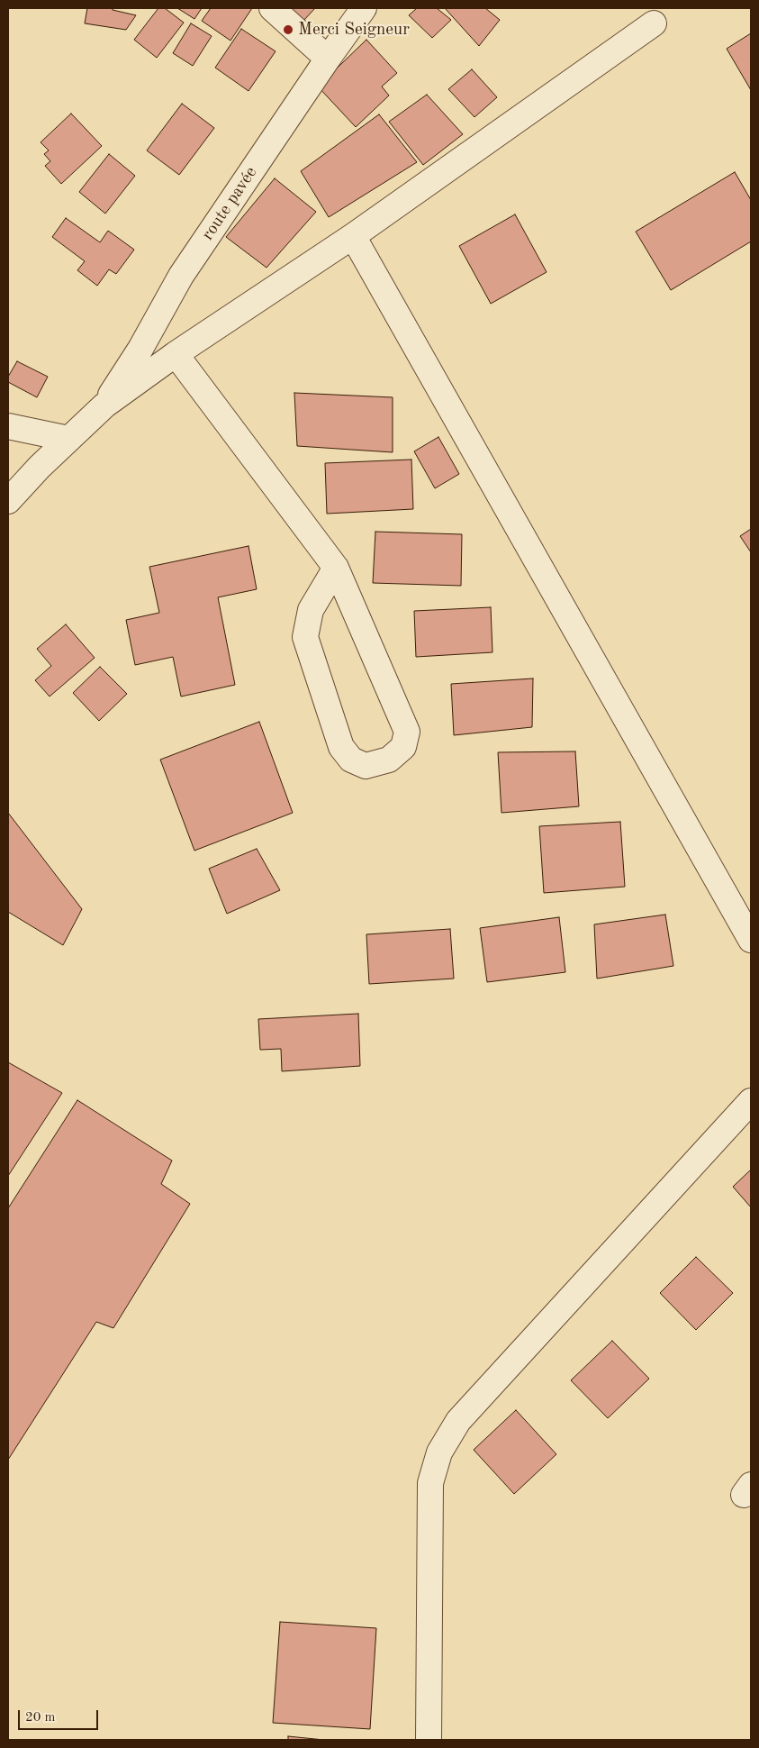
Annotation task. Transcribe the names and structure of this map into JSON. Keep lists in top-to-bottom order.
{
  "streets": {
    "street": ["route pavée"]
  },
  "places": ["Merci Seigneur"],
  "scale_bar": "20 m"
}
